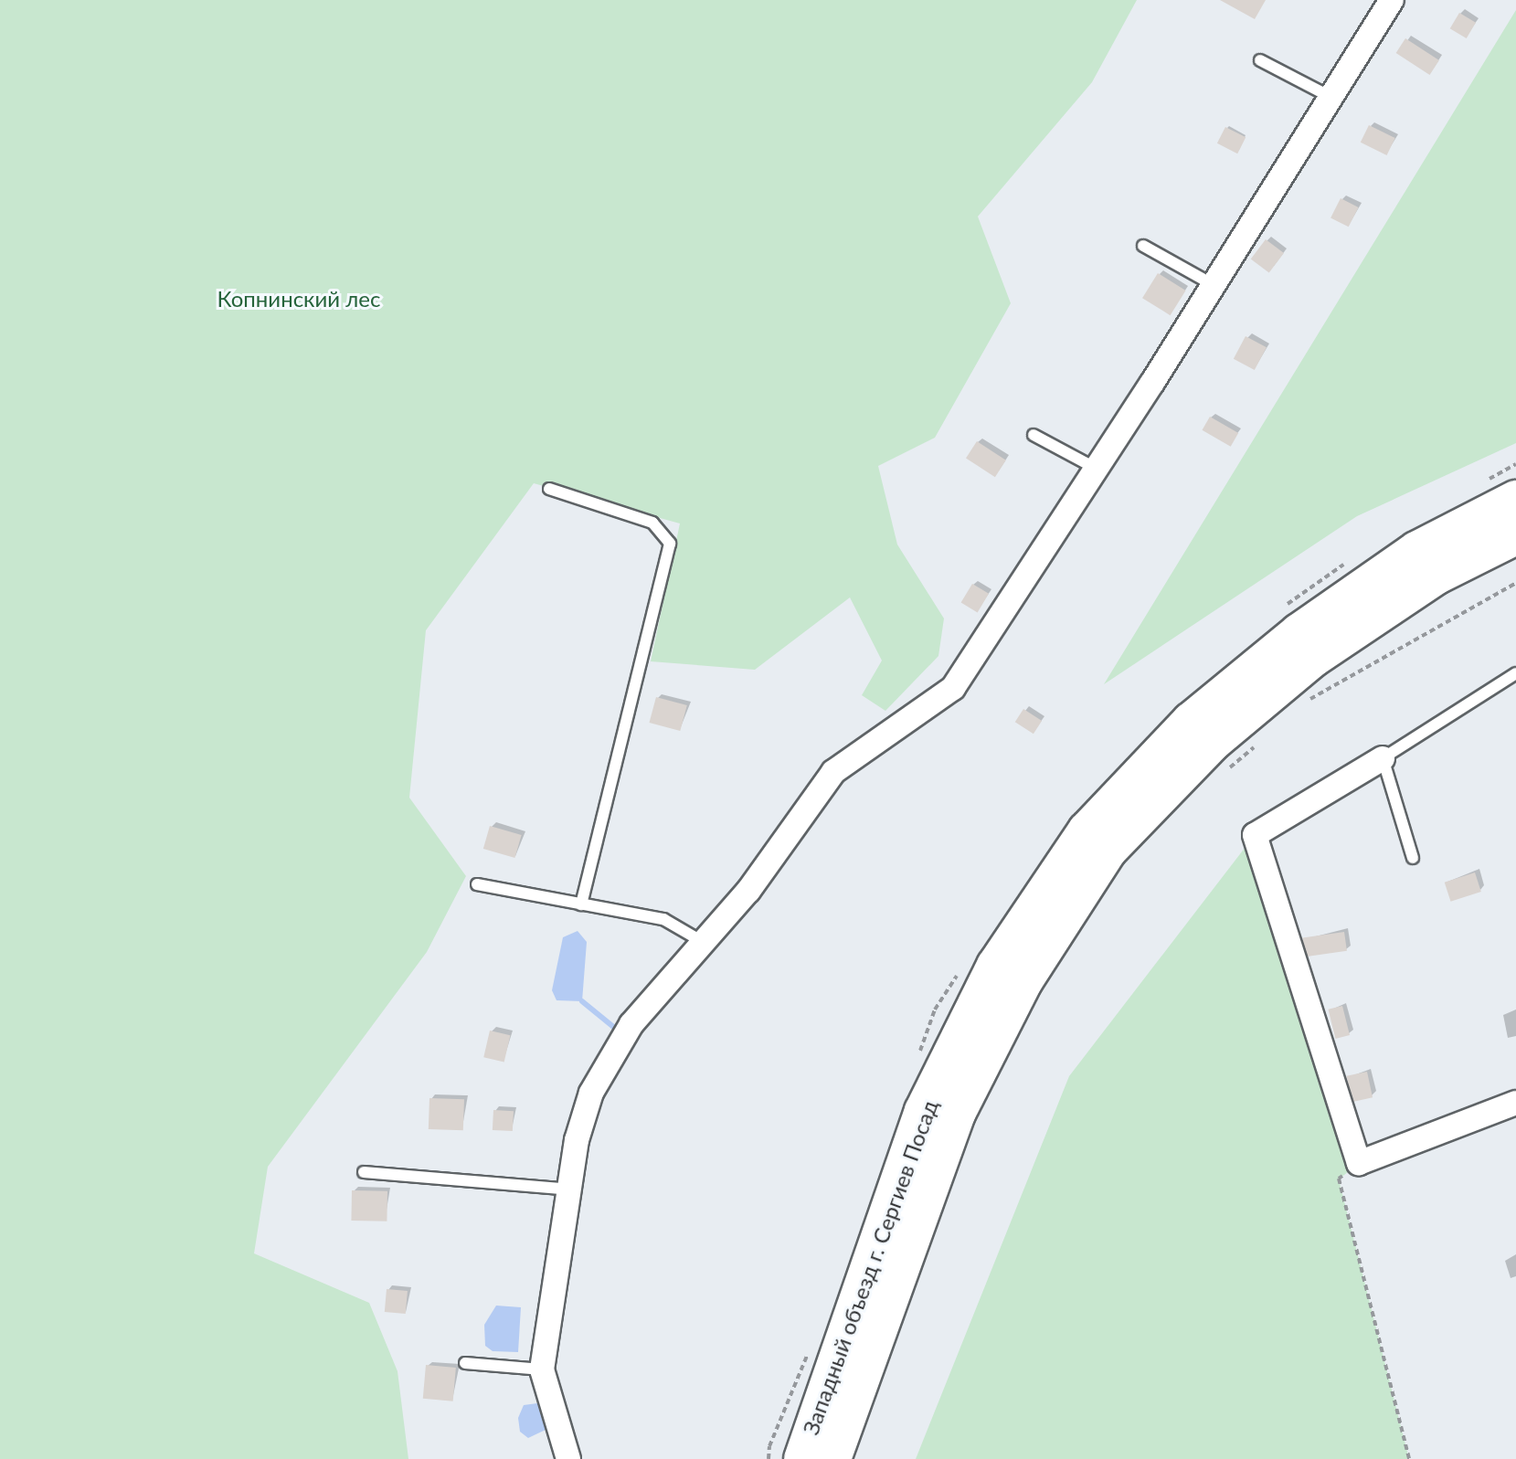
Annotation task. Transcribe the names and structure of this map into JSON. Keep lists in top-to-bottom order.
{
  "streets": {
    "main road": ["Западный объезд г. Сергиев Посад"]
  },
  "parks": ["Копнинский лес"]
}
